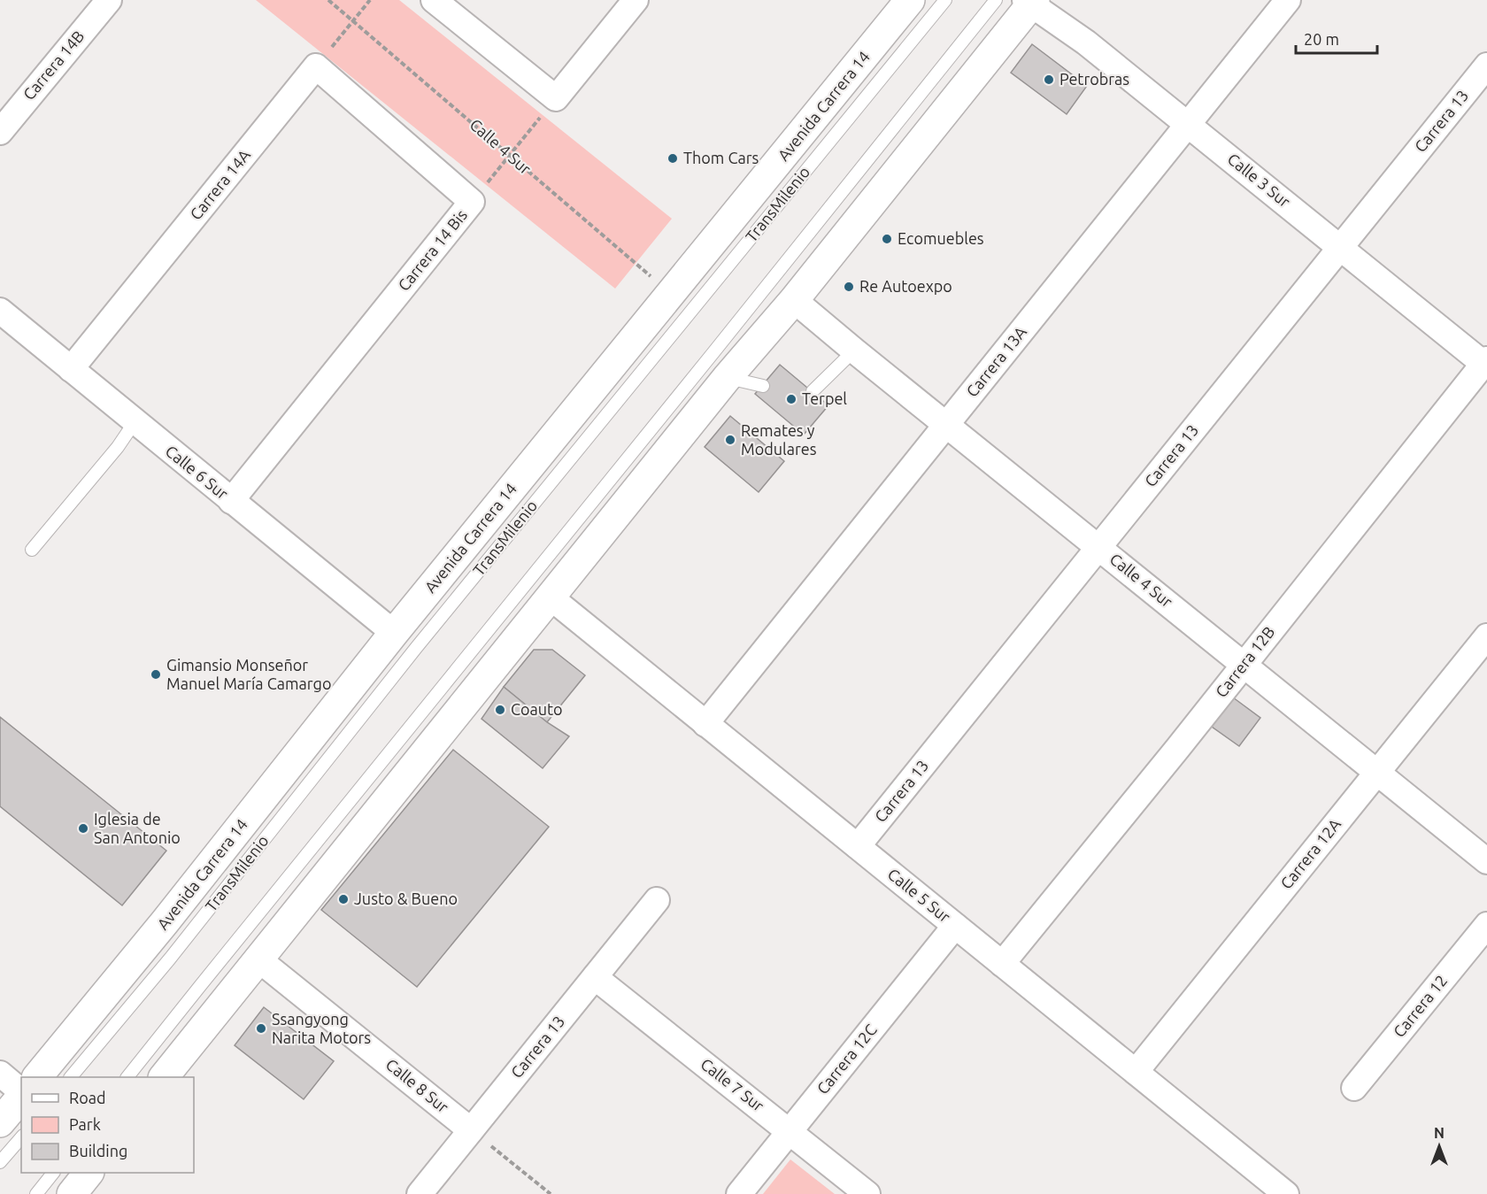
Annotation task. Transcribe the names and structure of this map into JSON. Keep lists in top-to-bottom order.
{
  "streets": {
    "main road": ["Avenida Carrera 14"],
    "street": [
      "Carrera 14B",
      "Carrera 13",
      "Calle 4 Sur",
      "Calle 3 Sur",
      "Carrera 14A",
      "Carrera 14 Bis",
      "Carrera 13A",
      "Calle 6 Sur",
      "Carrera 12B",
      "Carrera 12A",
      "Calle 5 Sur",
      "Carrera 12",
      "Carrera 12C",
      "Calle 7 Sur",
      "Calle 8 Sur"
    ],
    "lane": ["TransMilenio"]
  },
  "crossings": [
    ["Avenida Carrera 14", "Calle 4 Sur"],
    ["Avenida Carrera 14", "Calle 6 Sur"],
    ["Carrera 13", "Calle 4 Sur"],
    ["Carrera 13", "Calle 3 Sur"],
    ["Carrera 13", "Calle 5 Sur"],
    ["Carrera 13", "Calle 7 Sur"],
    ["Carrera 13", "Calle 8 Sur"],
    ["Calle 4 Sur", "Carrera 14 Bis"],
    ["Calle 4 Sur", "Carrera 13A"],
    ["Calle 4 Sur", "Carrera 12B"],
    ["Calle 4 Sur", "Carrera 12A"],
    ["Calle 3 Sur", "Carrera 13A"],
    ["Calle 3 Sur", "Carrera 12B"],
    ["Carrera 14A", "Calle 6 Sur"],
    ["Carrera 14 Bis", "Calle 6 Sur"],
    ["Carrera 13A", "Calle 5 Sur"],
    ["Carrera 12B", "Calle 5 Sur"],
    ["Carrera 12A", "Calle 5 Sur"],
    ["Calle 5 Sur", "Carrera 12C"],
    ["Carrera 12C", "Calle 7 Sur"]
  ],
  "places": [
    "Petrobras",
    "Thom Cars",
    "Ecomuebles",
    "Re Autoexpo",
    "Terpel",
    "Remates y Modulares",
    "Gimansio Monseñor Manuel María Camargo",
    "Coauto",
    "Iglesia de San Antonio",
    "Justo & Bueno",
    "Ssangyong Narita Motors"
  ],
  "legend": ["Road", "Park", "Building"],
  "scale_bar": "20 m",
  "north": "top"
}
